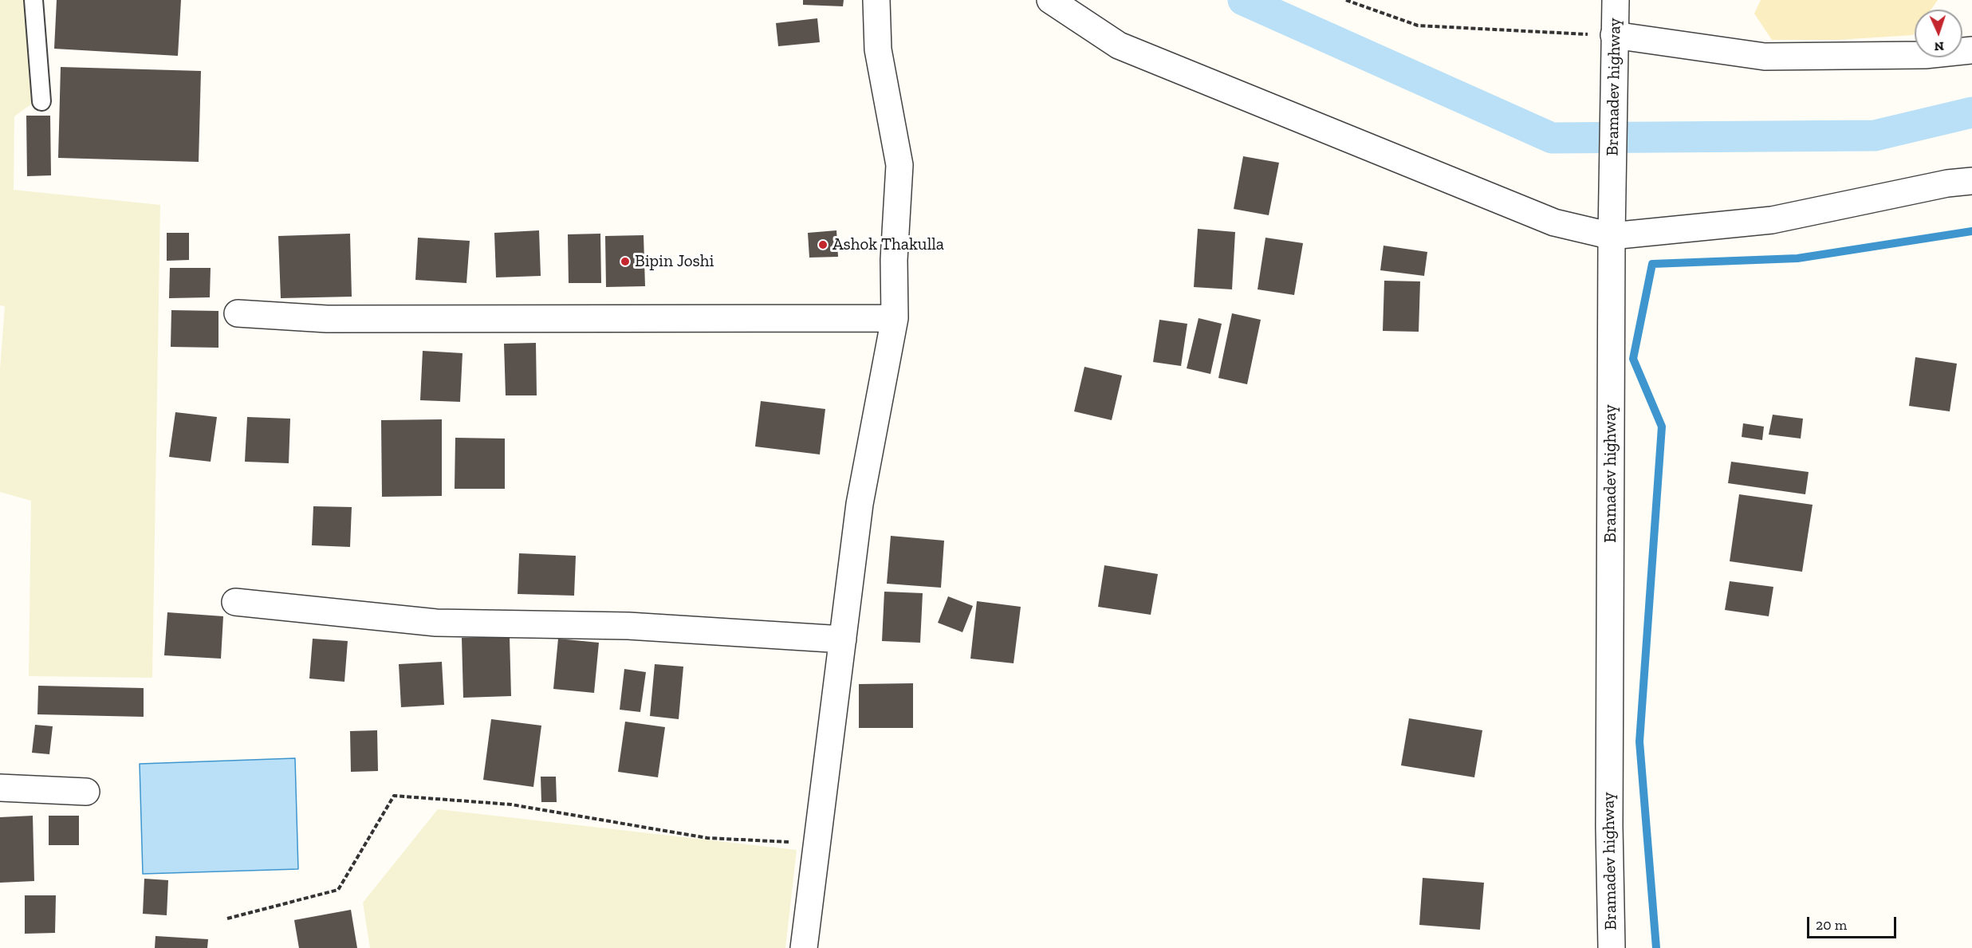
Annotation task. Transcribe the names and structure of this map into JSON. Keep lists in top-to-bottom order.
{
  "streets": {
    "street": ["Bramadev highway"]
  },
  "places": ["Ashok Thakulla", "Bipin Joshi"],
  "scale_bar": "20 m",
  "north": "bottom"
}
